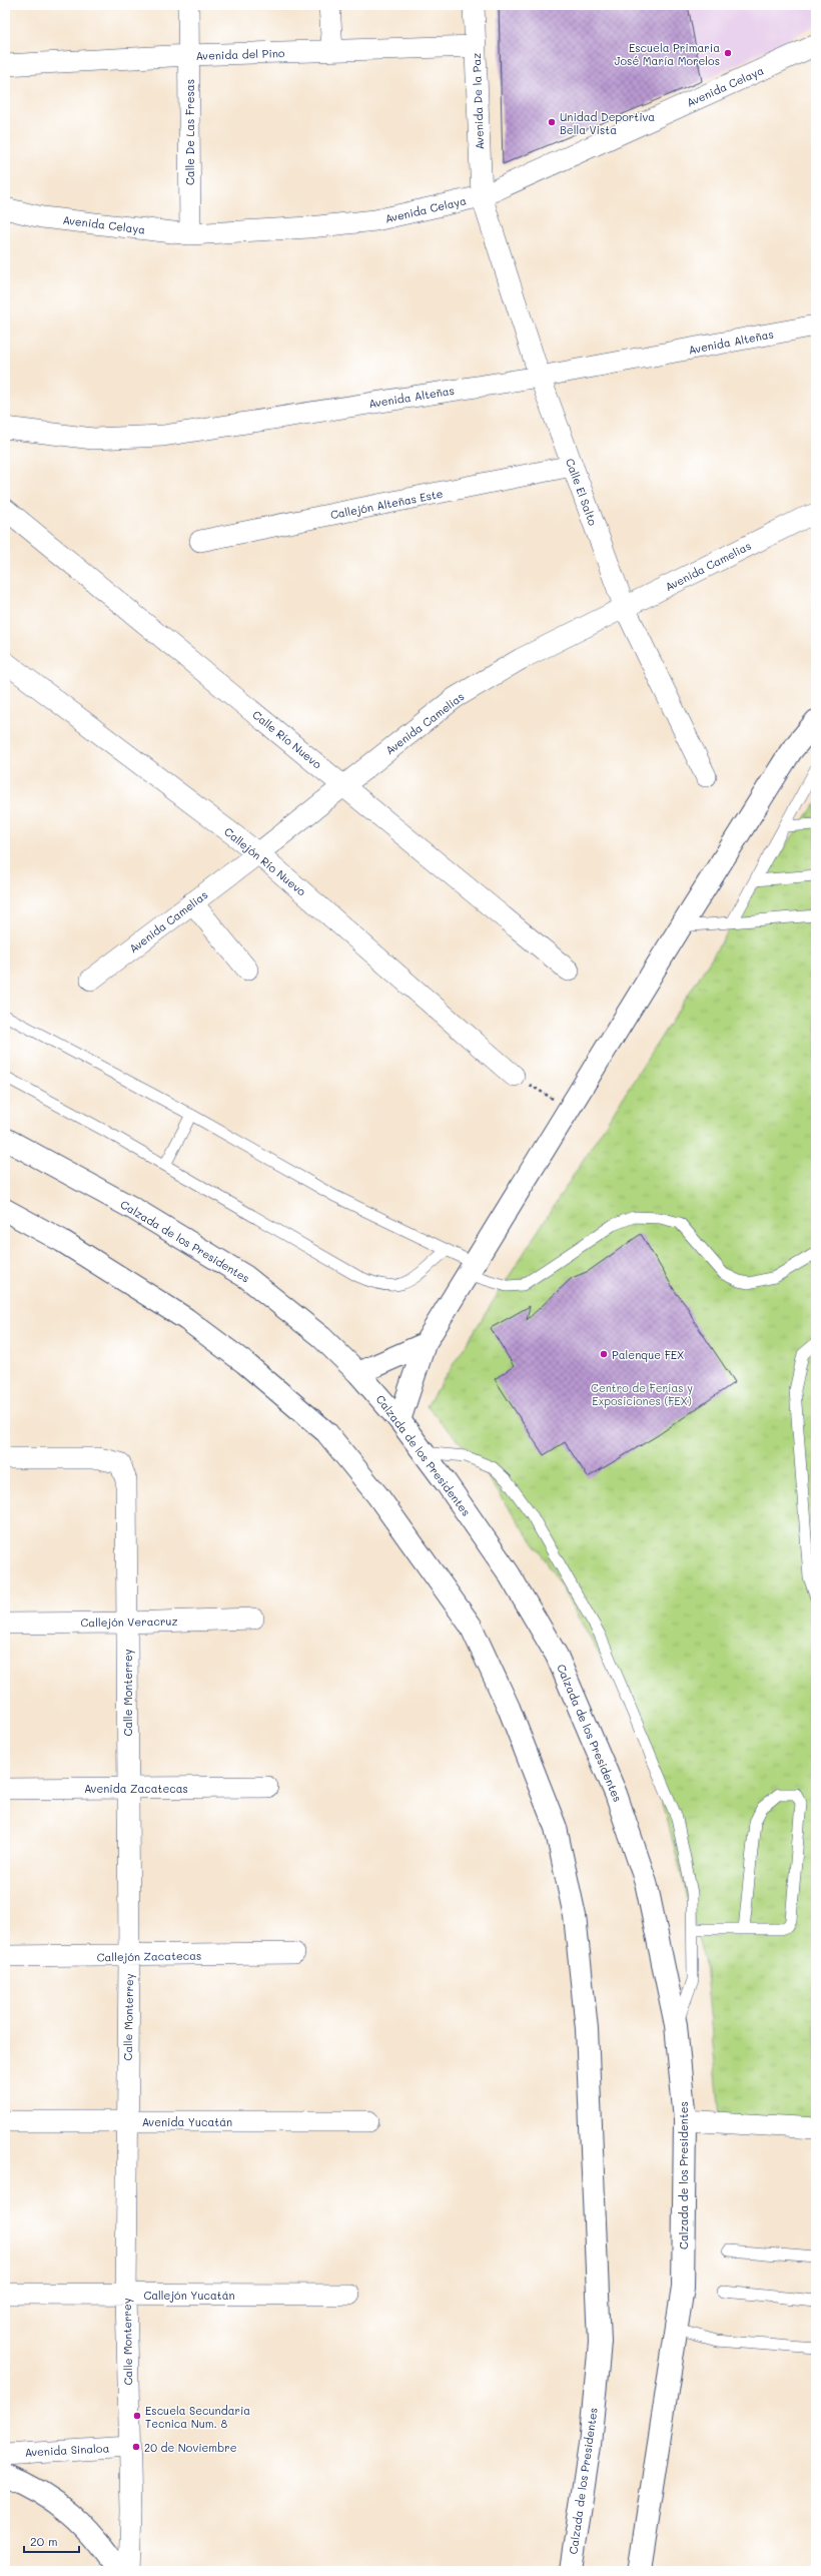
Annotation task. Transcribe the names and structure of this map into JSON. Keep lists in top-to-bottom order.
{
  "streets": {
    "main road": ["Calzada de los Presidentes"],
    "street": [
      "Avenida del Pino",
      "Avenida Celaya",
      "Avenida De la Paz",
      "Calle De Las Fresas",
      "Avenida Alteñas",
      "Calle El Salto",
      "Callejón Alteñas Este",
      "Avenida Camelias",
      "Calle Río Nuevo",
      "Callejón Río Nuevo",
      "Callejón Veracruz",
      "Calle Monterrey",
      "Avenida Zacatecas",
      "Callejón Zacatecas",
      "Avenida Yucatán",
      "Callejón Yucatán",
      "Avenida Sinaloa"
    ]
  },
  "crossings": [
    ["Avenida del Pino", "Avenida De la Paz"],
    ["Avenida del Pino", "Calle De Las Fresas"],
    ["Avenida Celaya", "Avenida De la Paz"],
    ["Avenida Celaya", "Calle De Las Fresas"],
    ["Avenida Celaya", "Calle El Salto"],
    ["Avenida De la Paz", "Calle El Salto"],
    ["Avenida Alteñas", "Calle El Salto"],
    ["Calle El Salto", "Callejón Alteñas Este"],
    ["Calle El Salto", "Avenida Camelias"],
    ["Avenida Camelias", "Calle Río Nuevo"],
    ["Avenida Camelias", "Callejón Río Nuevo"],
    ["Callejón Veracruz", "Calle Monterrey"],
    ["Calle Monterrey", "Avenida Zacatecas"],
    ["Calle Monterrey", "Callejón Zacatecas"],
    ["Calle Monterrey", "Avenida Yucatán"],
    ["Calle Monterrey", "Callejón Yucatán"],
    ["Calle Monterrey", "Avenida Sinaloa"]
  ],
  "parks": ["Centro de Ferias y Exposiciones (FEX)"],
  "places": [
    "Escuela Primaria José María Morelos",
    "Unidad Deportiva Bella Vista",
    "Palenque FEX",
    "Escuela Secundaria Tecnica Num. 8",
    "20 de Noviembre"
  ],
  "scale_bar": "20 m"
}
